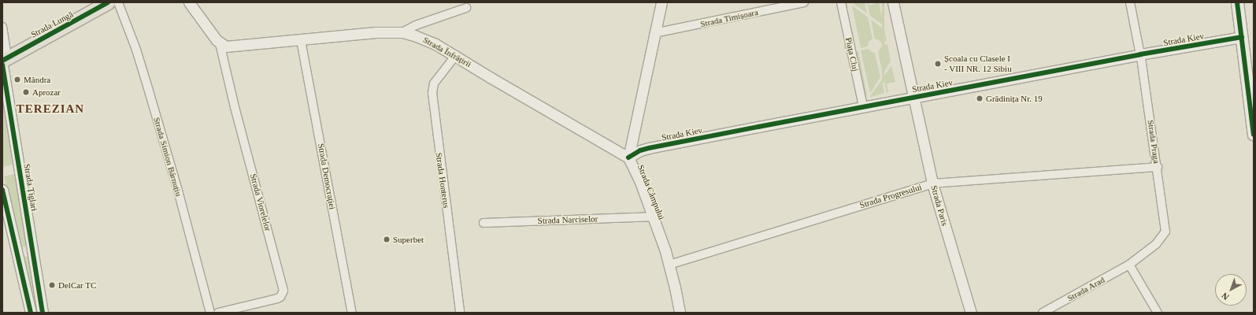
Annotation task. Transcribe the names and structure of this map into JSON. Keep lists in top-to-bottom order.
{
  "streets": {
    "main road": ["Strada Lungă"],
    "street": [
      "Strada Timișoara",
      "Strada Kiev",
      "Strada Înfrățirii",
      "Piața Cluj",
      "Strada Praga",
      "Strada Simion Bărnuțiu",
      "Strada Democrației",
      "Strada Honterus",
      "Strada Țiglari",
      "Strada Câmpului",
      "Strada Progresului",
      "Strada Viorelelor",
      "Strada Paris",
      "Strada Narciselor",
      "Strada Arad"
    ]
  },
  "crossings": [
    ["Strada Timișoara", "Strada Câmpului"],
    ["Strada Lungă", "Strada Țiglari"],
    ["Strada Kiev", "Strada Înfrățirii"],
    ["Strada Kiev", "Piața Cluj"],
    ["Strada Kiev", "Strada Praga"],
    ["Strada Kiev", "Strada Câmpului"],
    ["Strada Kiev", "Strada Paris"],
    ["Strada Înfrățirii", "Strada Democrației"],
    ["Strada Înfrățirii", "Strada Honterus"],
    ["Strada Înfrățirii", "Strada Câmpului"],
    ["Strada Înfrățirii", "Strada Viorelelor"],
    ["Strada Praga", "Strada Progresului"],
    ["Strada Praga", "Strada Arad"],
    ["Strada Câmpului", "Strada Progresului"],
    ["Strada Câmpului", "Strada Narciselor"],
    ["Strada Progresului", "Strada Paris"]
  ],
  "districts": ["TEREZIAN"],
  "places": [
    "Școala cu Clasele I - VIII NR. 12 Sibiu",
    "Mândra",
    "Aprozar",
    "Grădinița Nr. 19",
    "Superbet",
    "DelCar TC"
  ],
  "north": "bottom left"
}
